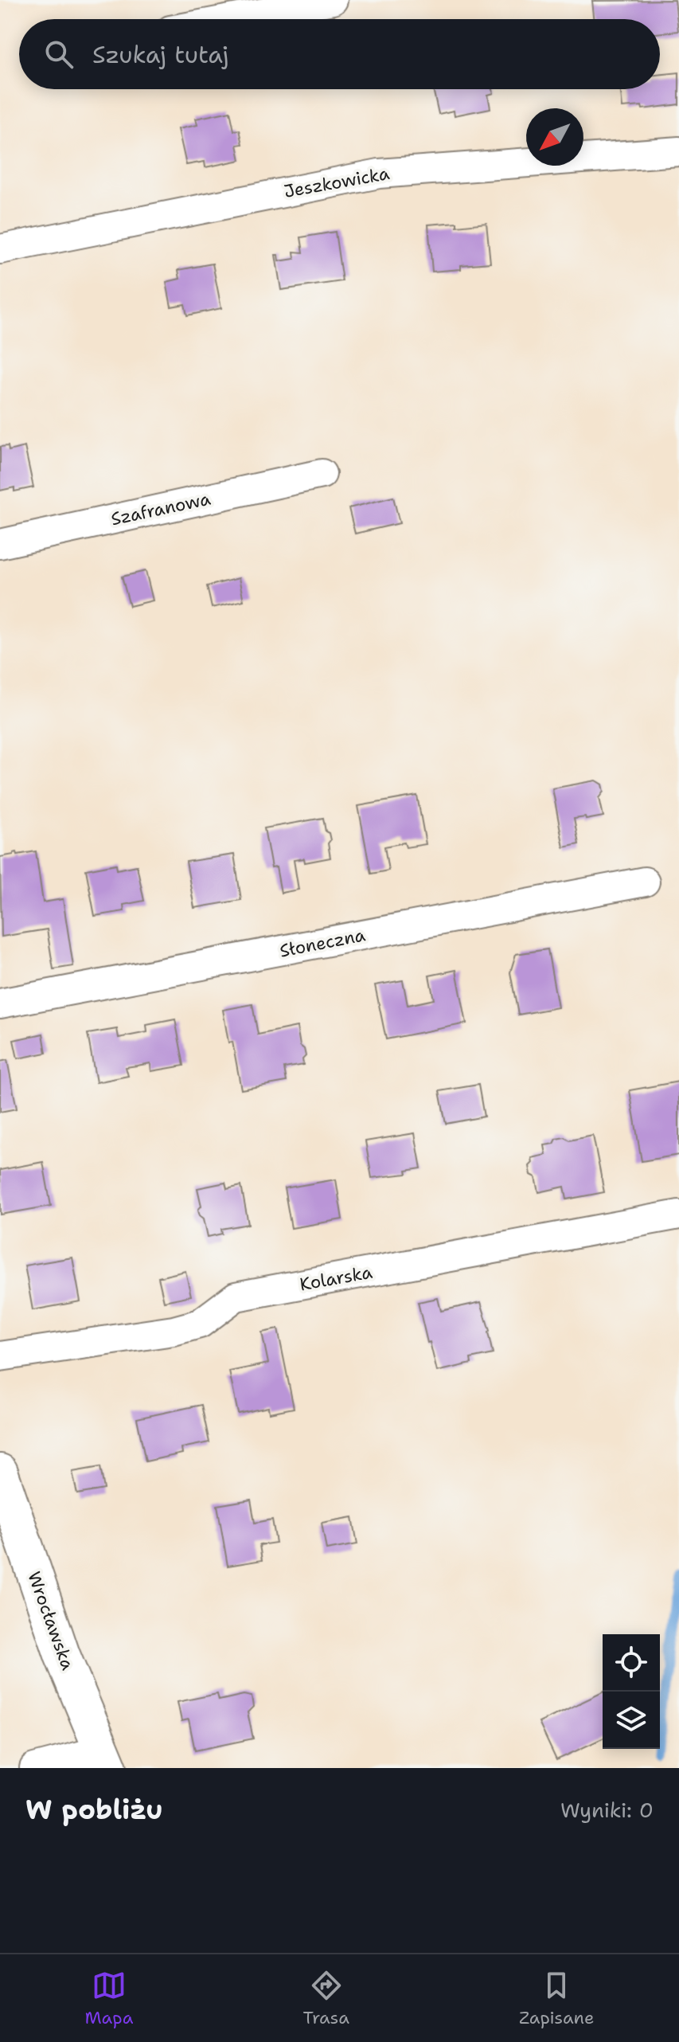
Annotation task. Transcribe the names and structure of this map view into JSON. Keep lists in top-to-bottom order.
{
  "streets": {
    "street": [
      "Jeszkowicka",
      "Szafranowa",
      "Słoneczna",
      "Kolarska",
      "Wrocławska"
    ]
  },
  "north": "bottom left",
  "page": {
    "search": "Szukaj tutaj",
    "heading": ["W pobliżu", "Wyniki: 0"],
    "nav": ["Mapa", "Trasa", "Zapisane"]
  }
}
